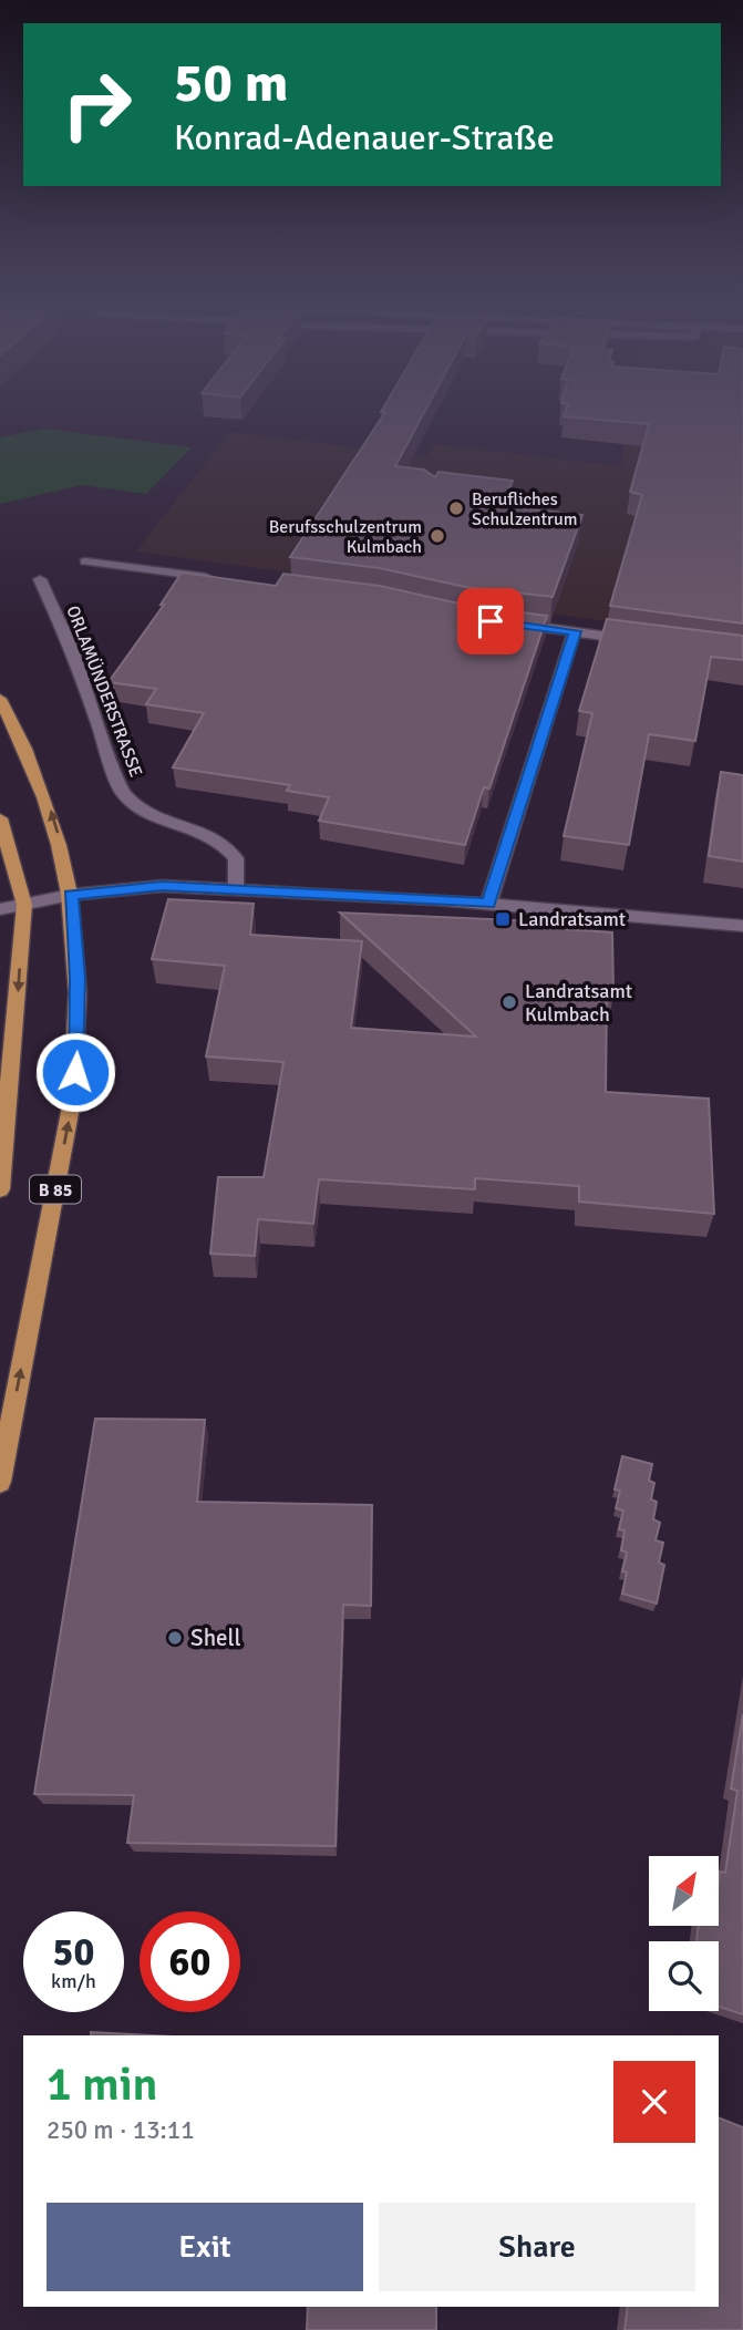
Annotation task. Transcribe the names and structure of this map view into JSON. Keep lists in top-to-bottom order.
{
  "streets": {
    "main road": ["B 85"],
    "street": ["ORLAMÜNDERSTRASSE"]
  },
  "places": {
    "other": [
      "Berufliches Schulzentrum",
      "Berufsschulzentrum Kulmbach",
      "Landratsamt Kulmbach",
      "Shell"
    ],
    "transit": ["Landratsamt"]
  },
  "north": "top right",
  "page": {
    "turn": ["50 m", "Konrad-Adenauer-Straße"],
    "speed": "50 km/h",
    "limit": "60",
    "heading": ["1 min", "250 m · 13:11"],
    "buttons": ["Exit", "Share"]
  }
}
